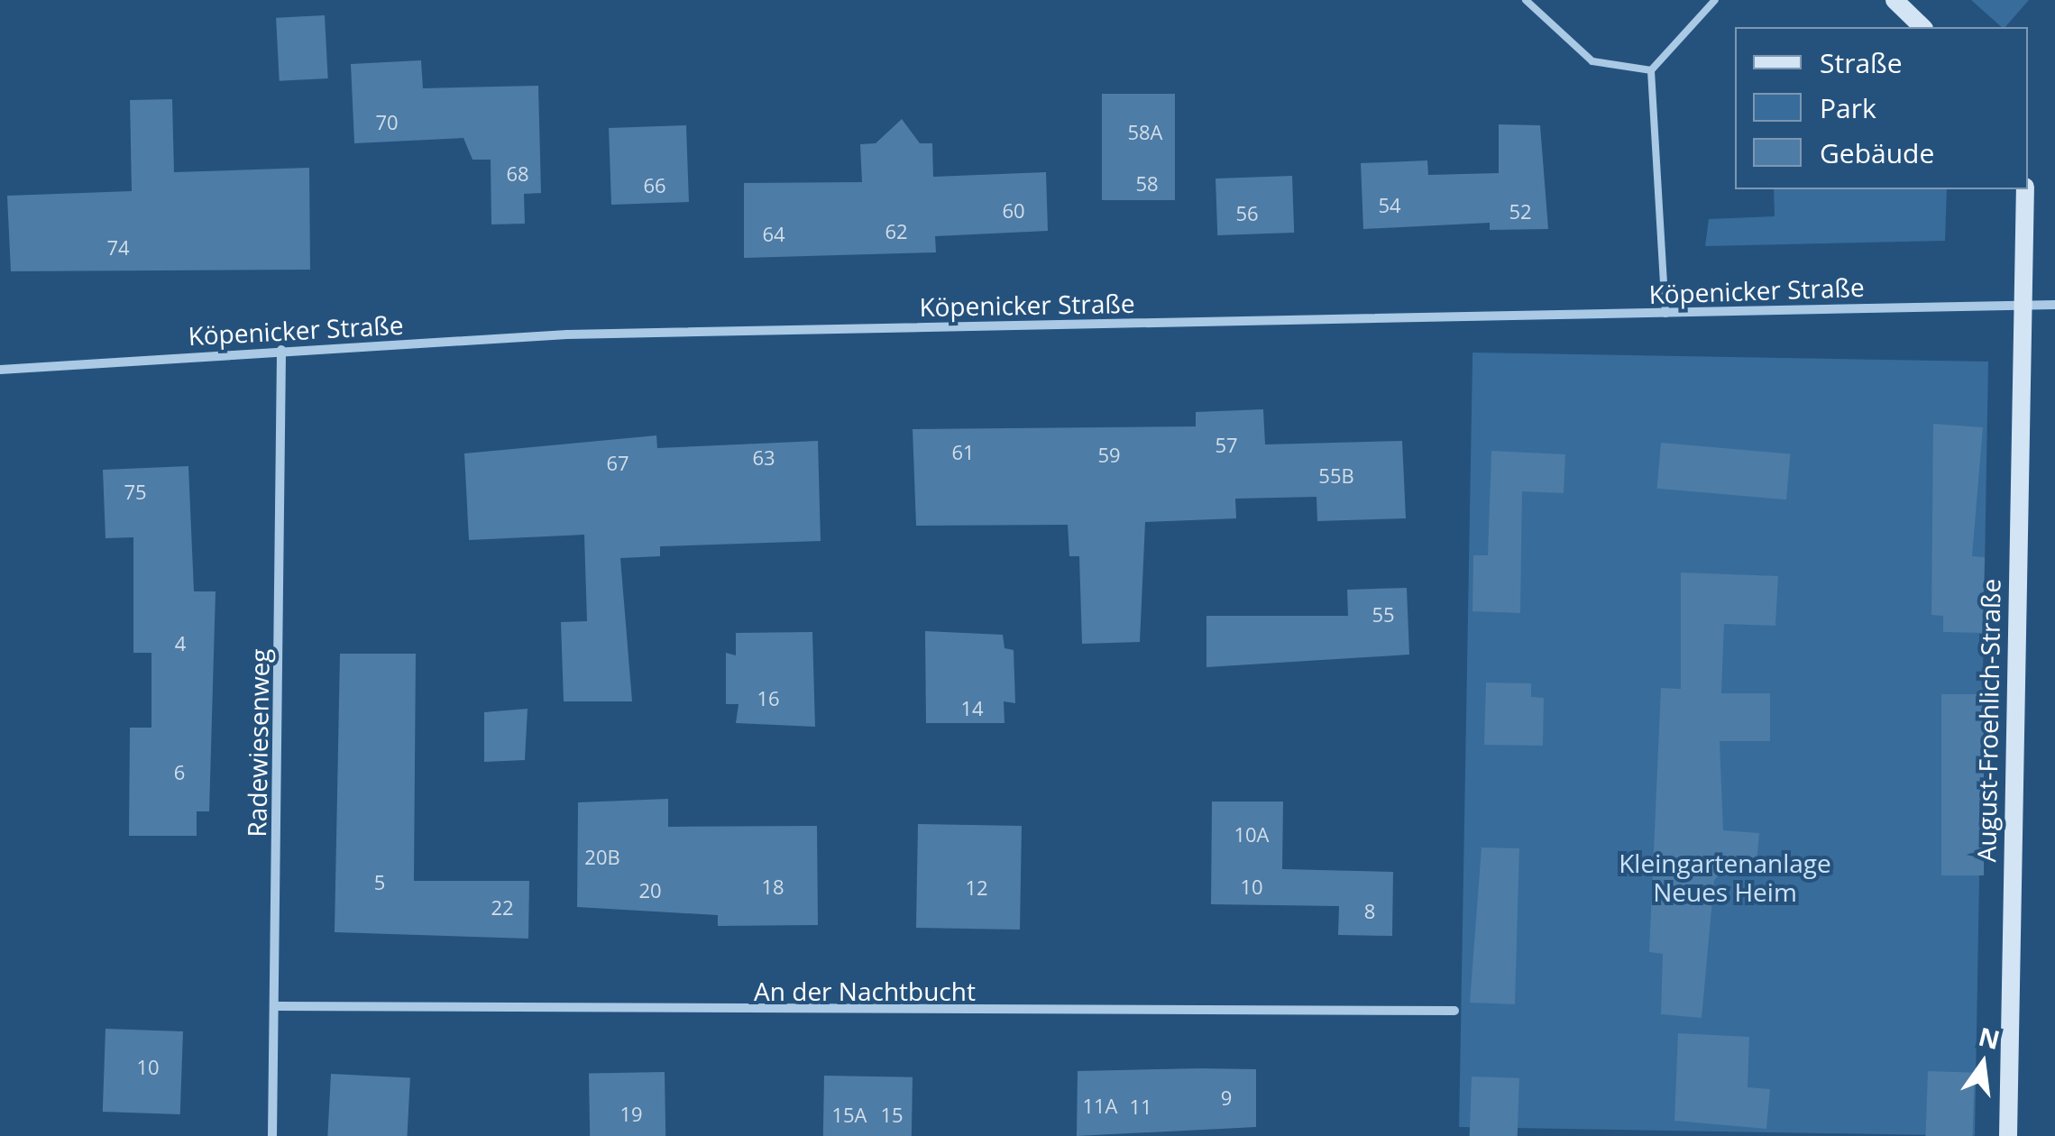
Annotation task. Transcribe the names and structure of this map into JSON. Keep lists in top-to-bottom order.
{
  "streets": {
    "street": [
      "Köpenicker Straße",
      "August-Froehlich-Straße",
      "Radewiesenweg",
      "An der Nachtbucht"
    ]
  },
  "crossings": [
    ["Köpenicker Straße", "August-Froehlich-Straße"],
    ["Köpenicker Straße", "Radewiesenweg"],
    ["Radewiesenweg", "An der Nachtbucht"]
  ],
  "parks": ["Kleingartenanlage Neues Heim"],
  "house_numbers": [
    "70",
    "58A",
    "68",
    "58",
    "66",
    "54",
    "60",
    "52",
    "56",
    "62",
    "64",
    "74",
    "57",
    "61",
    "59",
    "63",
    "67",
    "55B",
    "75",
    "55",
    "4",
    "16",
    "14",
    "6",
    "10A",
    "20B",
    "5",
    "18",
    "10",
    "12",
    "20",
    "22",
    "8",
    "10",
    "9",
    "11A",
    "11",
    "19",
    "15A",
    "15"
  ],
  "legend": ["Straße", "Park", "Gebäude"],
  "north": "top"
}
